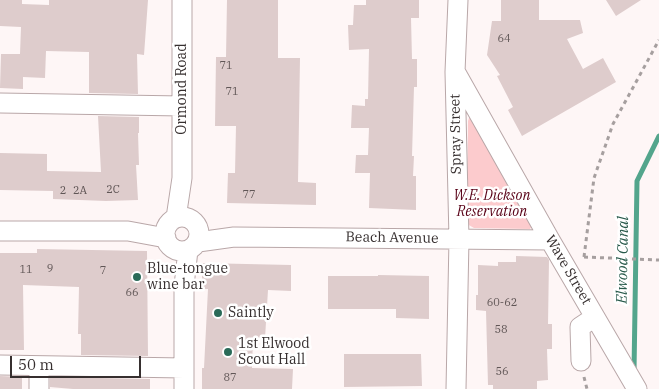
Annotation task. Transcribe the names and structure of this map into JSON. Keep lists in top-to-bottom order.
{
  "streets": {
    "street": [
      "Ormond Road",
      "Spray Street",
      "Beach Avenue",
      "Wave Street"
    ]
  },
  "crossings": [
    ["Ormond Road", "Beach Avenue"],
    ["Spray Street", "Beach Avenue"],
    ["Spray Street", "Wave Street"],
    ["Beach Avenue", "Wave Street"]
  ],
  "water": ["Elwood Canal"],
  "parks": ["W.E. Dickson Reservation"],
  "places": ["Blue-tongue wine bar", "Saintly", "1st Elwood Scout Hall"],
  "house_numbers": [
    "64",
    "71",
    "71",
    "2C",
    "2",
    "2A",
    "77",
    "9",
    "11",
    "7",
    "66",
    "60-62",
    "58",
    "56",
    "87"
  ],
  "scale_bar": "50 m"
}
